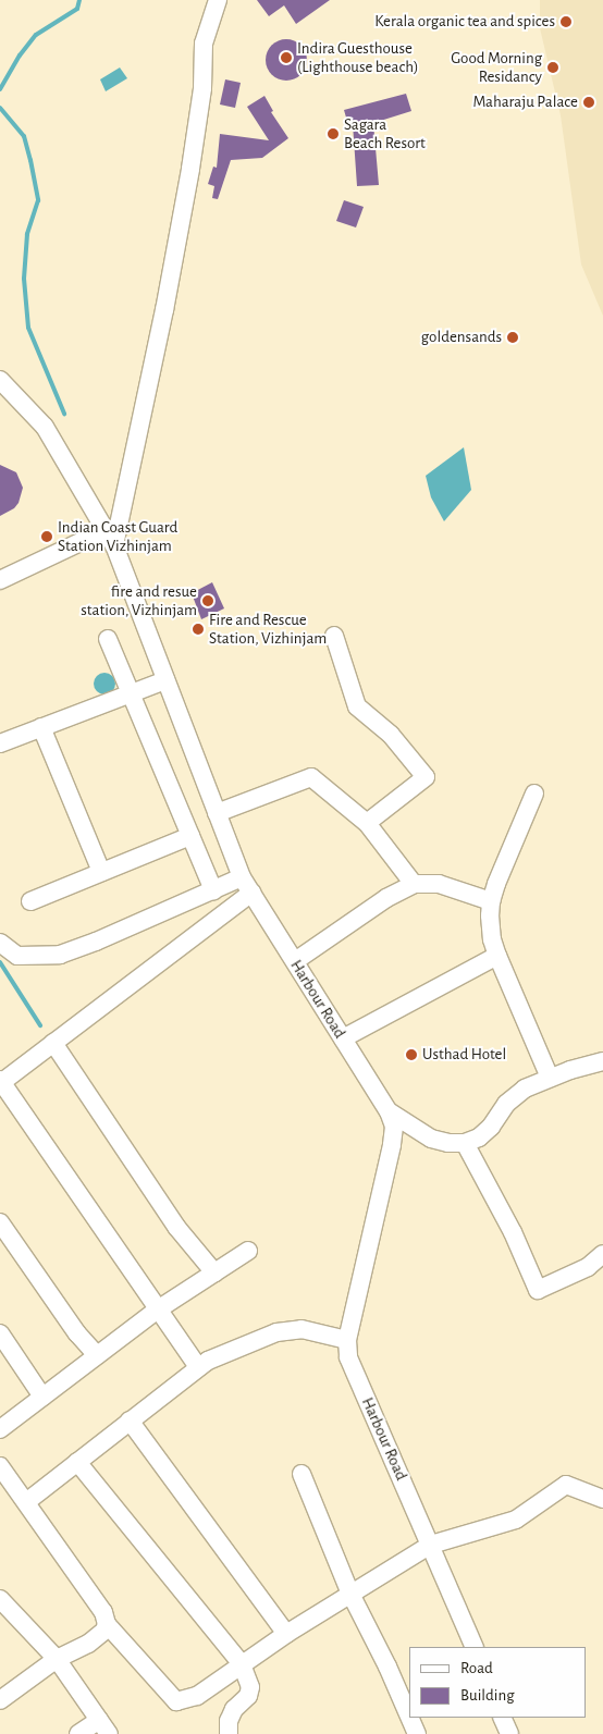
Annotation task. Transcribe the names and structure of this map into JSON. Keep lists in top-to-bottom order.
{
  "streets": {
    "street": ["Harbour Road"]
  },
  "places": [
    "Kerala organic tea and spices",
    "Indira Guesthouse (Lighthouse beach)",
    "Good Morning Residancy",
    "Maharaju Palace",
    "Sagara Beach Resort",
    "goldensands",
    "Indian Coast Guard Station Vizhinjam",
    "fire and resue station, Vizhinjam",
    "Fire and Rescue Station, Vizhinjam",
    "Usthad Hotel"
  ],
  "legend": ["Road", "Building"]
}
